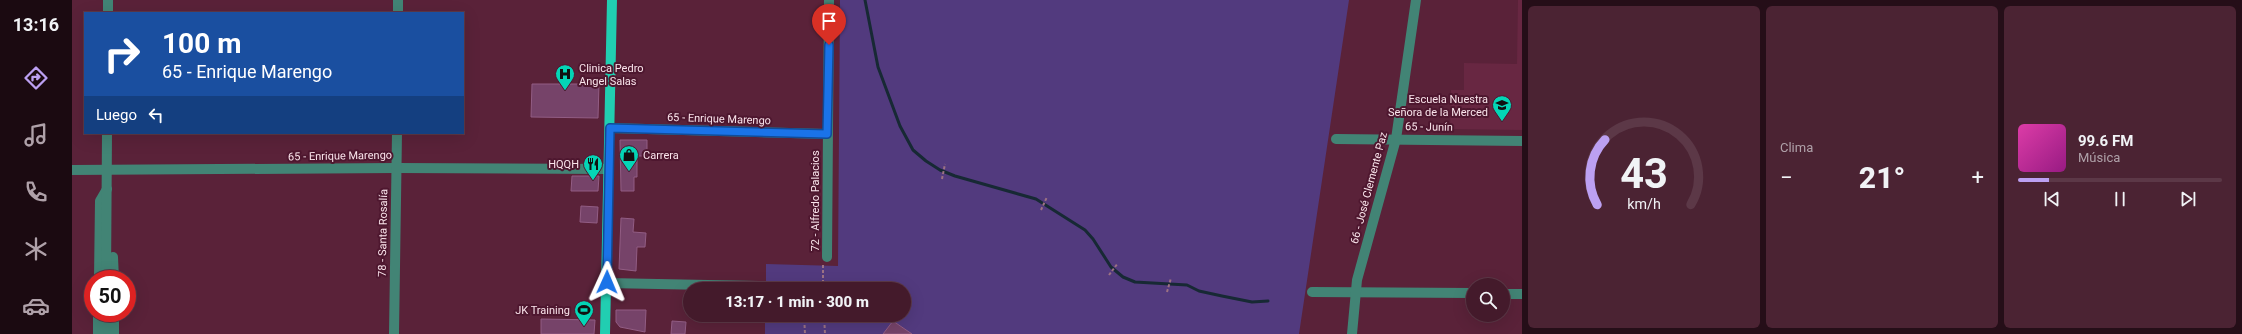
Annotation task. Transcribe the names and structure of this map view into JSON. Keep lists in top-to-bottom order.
{
  "streets": {
    "street": [
      "65 - Enrique Marengo",
      "65 - Junín",
      "66 - José Clemente Paz",
      "72 - Alfredo Palacios",
      "78 - Santa Rosalía"
    ]
  },
  "crossings": [
    ["65 - Enrique Marengo", "72 - Alfredo Palacios"],
    ["65 - Enrique Marengo", "78 - Santa Rosalía"],
    ["65 - Junín", "66 - José Clemente Paz"]
  ],
  "places": {
    "hospital": ["Clinica Pedro Angel Salas"],
    "school or university": ["Escuela Nuestra Señora de la Merced"],
    "shop": ["Carrera"],
    "restaurant": ["HQQH"],
    "sports": ["JK Training"]
  },
  "page": {
    "tabs": "13:16",
    "tile": "Clima",
    "turn": ["100 m", "65 - Enrique Marengo"],
    "then": "Luego",
    "song": ["99.6 FM", "Música"],
    "heat": ["−", "21°", "+"],
    "limit": "50",
    "trip": "13:17 · 1 min · 300 m",
    "gauge": ["43", "km/h"]
  }
}
